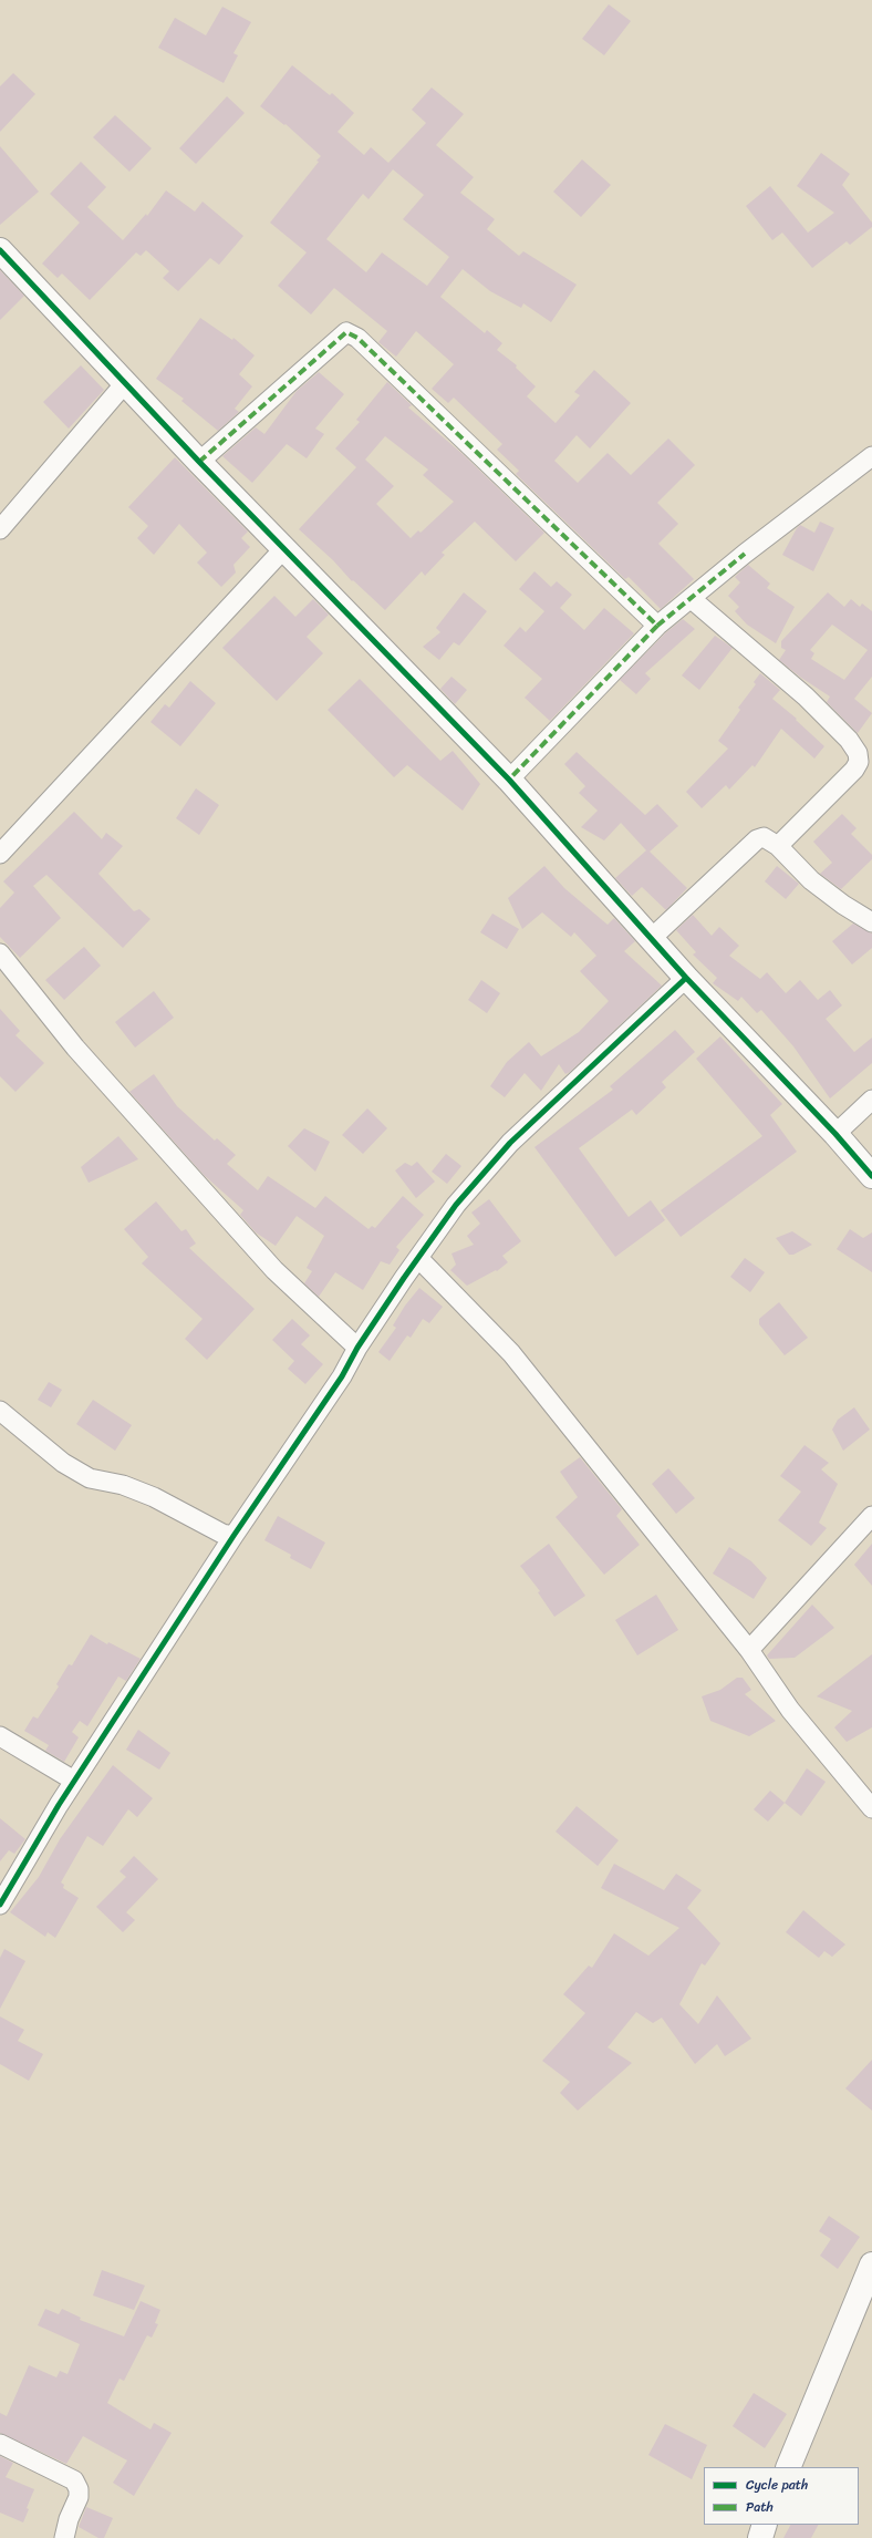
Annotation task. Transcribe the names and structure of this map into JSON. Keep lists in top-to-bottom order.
{
  "legend": ["Cycle path", "Path"]
}
